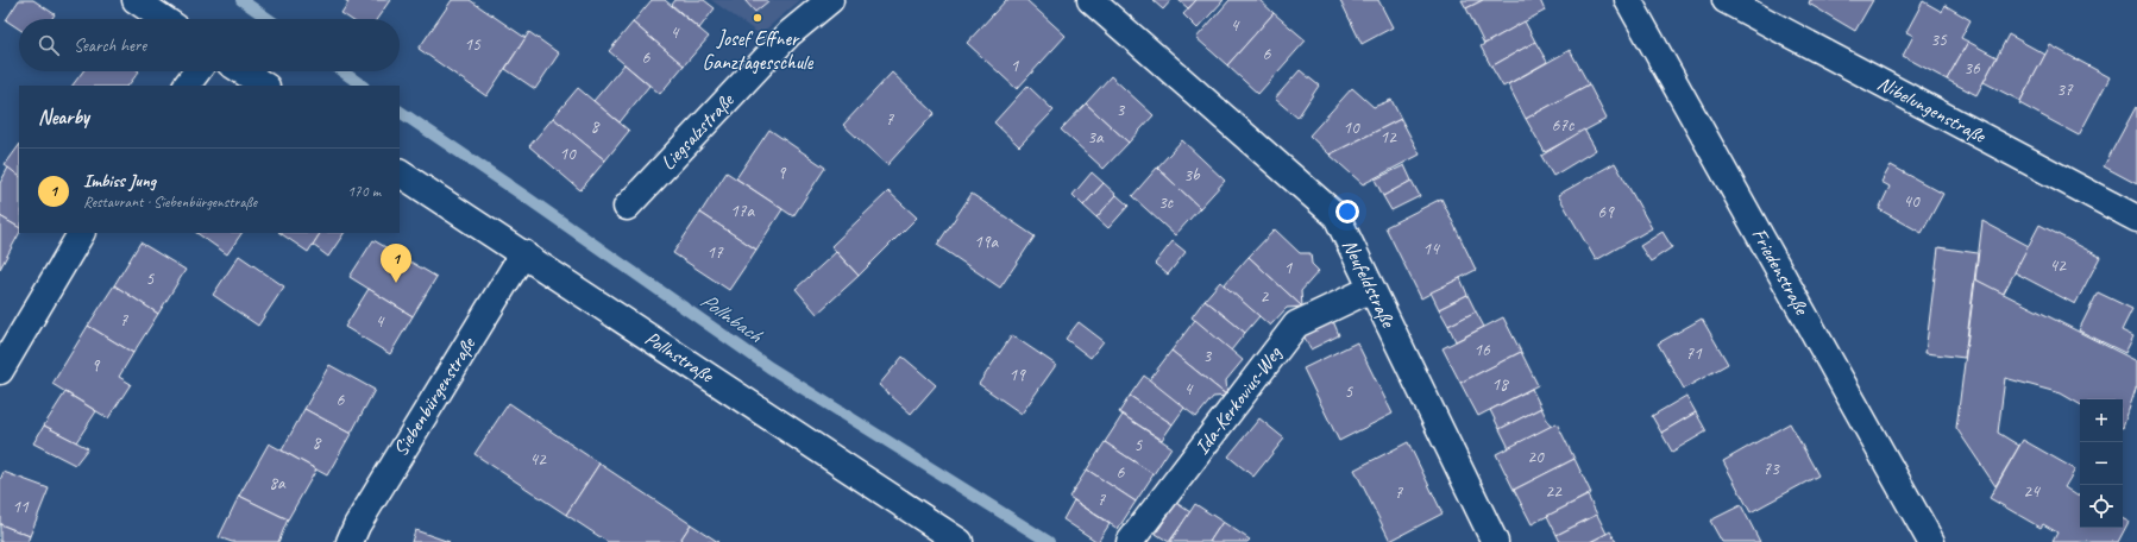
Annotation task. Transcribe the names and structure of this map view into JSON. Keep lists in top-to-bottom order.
{
  "streets": {
    "street": [
      "Nibelungenstraße",
      "Liegsalzstraße",
      "Friedenstraße",
      "Neufeldstraße",
      "Pollnstraße",
      "Siebenbürgenstraße",
      "Ida-Kerkovius-Weg"
    ]
  },
  "crossings": [
    ["Neufeldstraße", "Ida-Kerkovius-Weg"],
    ["Pollnstraße", "Siebenbürgenstraße"]
  ],
  "water": ["Pollnbach"],
  "places": ["Josef Effner Ganztagesschule"],
  "house_numbers": [
    "4",
    "4",
    "35",
    "15",
    "6",
    "6",
    "1",
    "36",
    "37",
    "3",
    "7",
    "67c",
    "8",
    "10",
    "3a",
    "12",
    "10",
    "9",
    "3b",
    "40",
    "3c",
    "17a",
    "69",
    "19a",
    "14",
    "17",
    "42",
    "1",
    "5",
    "2",
    "7",
    "4",
    "16",
    "71",
    "3",
    "9",
    "19",
    "18",
    "4",
    "5",
    "6",
    "8",
    "5",
    "20",
    "42",
    "73",
    "6",
    "8a",
    "22",
    "24",
    "7",
    "7",
    "11"
  ],
  "page": {
    "search": "Search here",
    "heading": "Nearby",
    "list": [
      {
        "mark": "1",
        "name": "Imbiss Jung",
        "note": "Restaurant · Siebenbürgenstraße",
        "value": "170 m"
      }
    ],
    "pins": "1",
    "map_buttons": ["+", "−"]
  }
}
